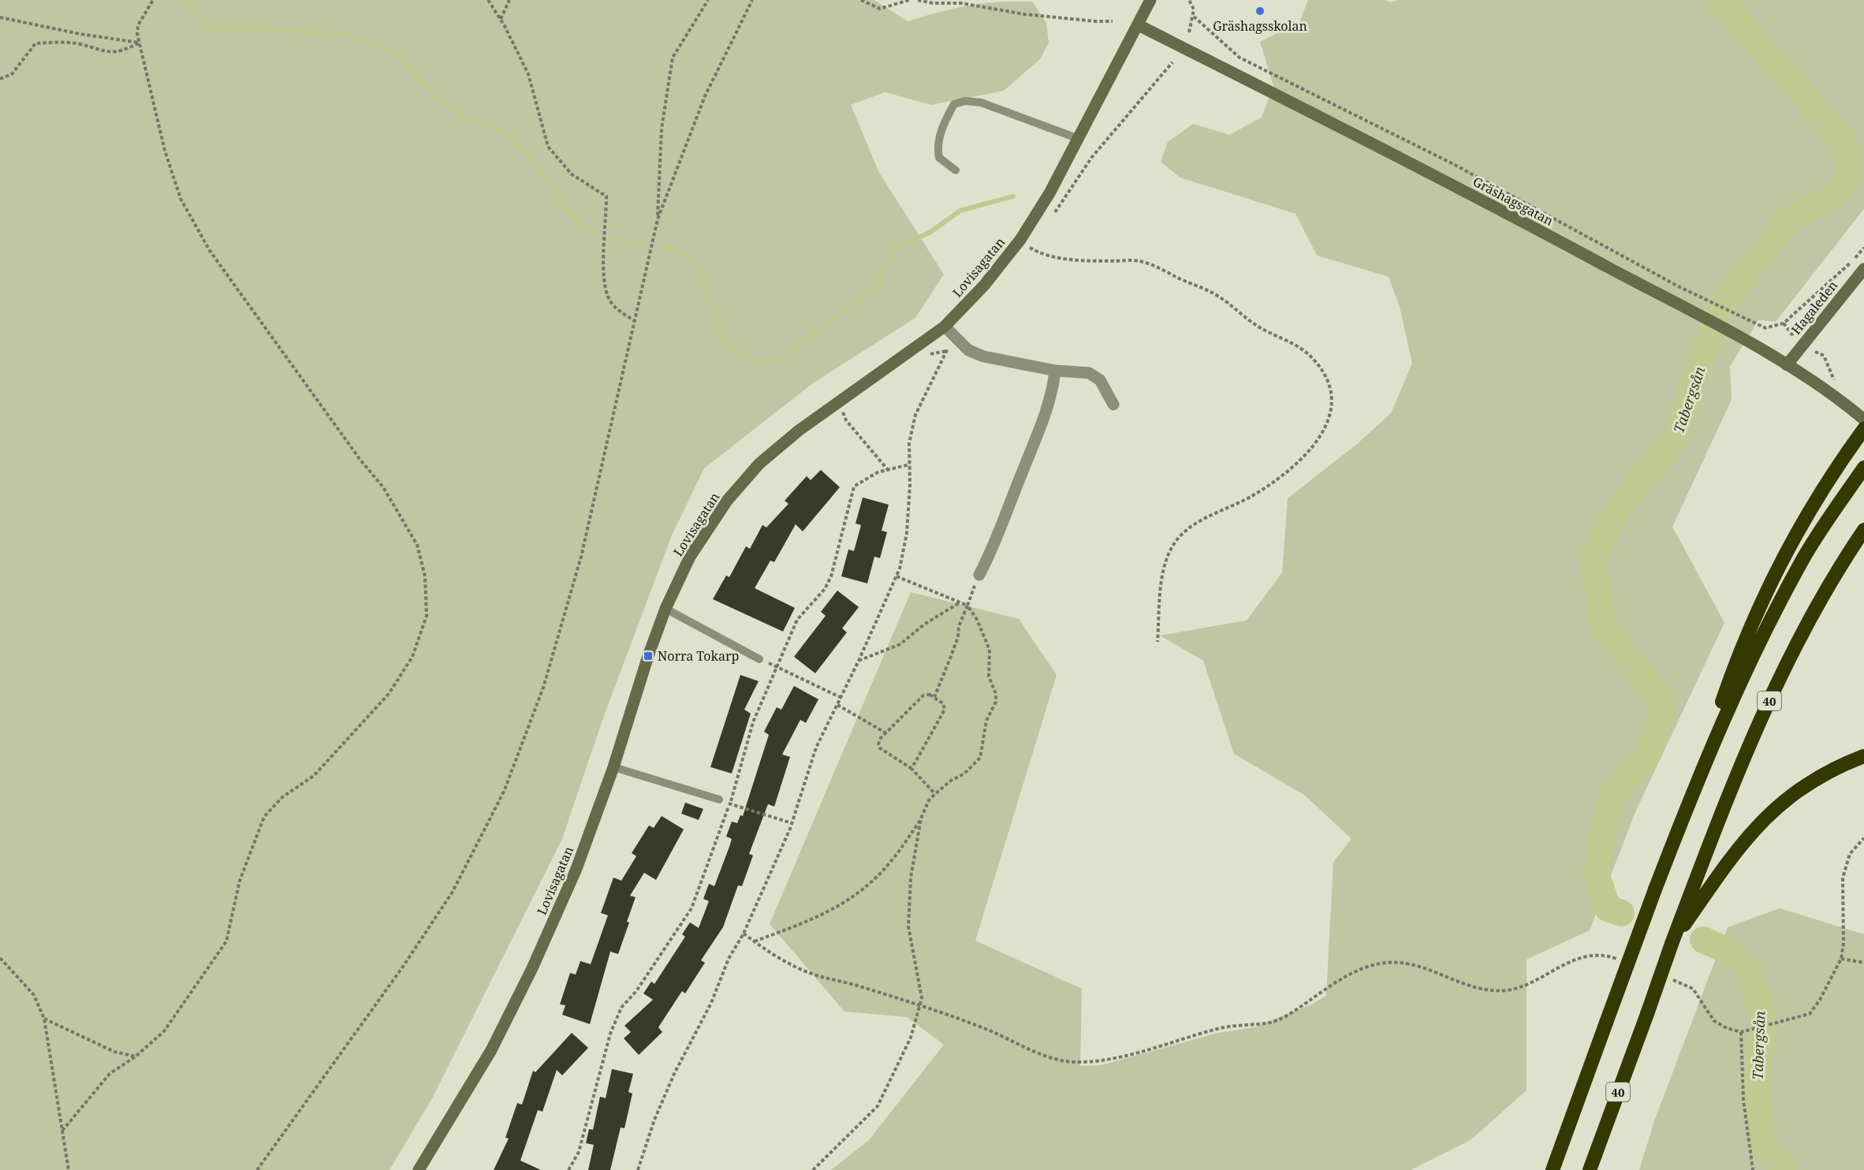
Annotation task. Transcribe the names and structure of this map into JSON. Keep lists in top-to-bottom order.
{
  "streets": {
    "highway": ["40"],
    "street": ["Gräshagsgatan", "Lovisagatan", "Hagaleden"]
  },
  "crossings": [
    ["Gräshagsgatan", "Lovisagatan"],
    ["Gräshagsgatan", "Hagaleden"]
  ],
  "water": ["Tabergsån"],
  "places": {
    "other": ["Gräshagsskolan"],
    "transit": ["Norra Tokarp"]
  }
}
